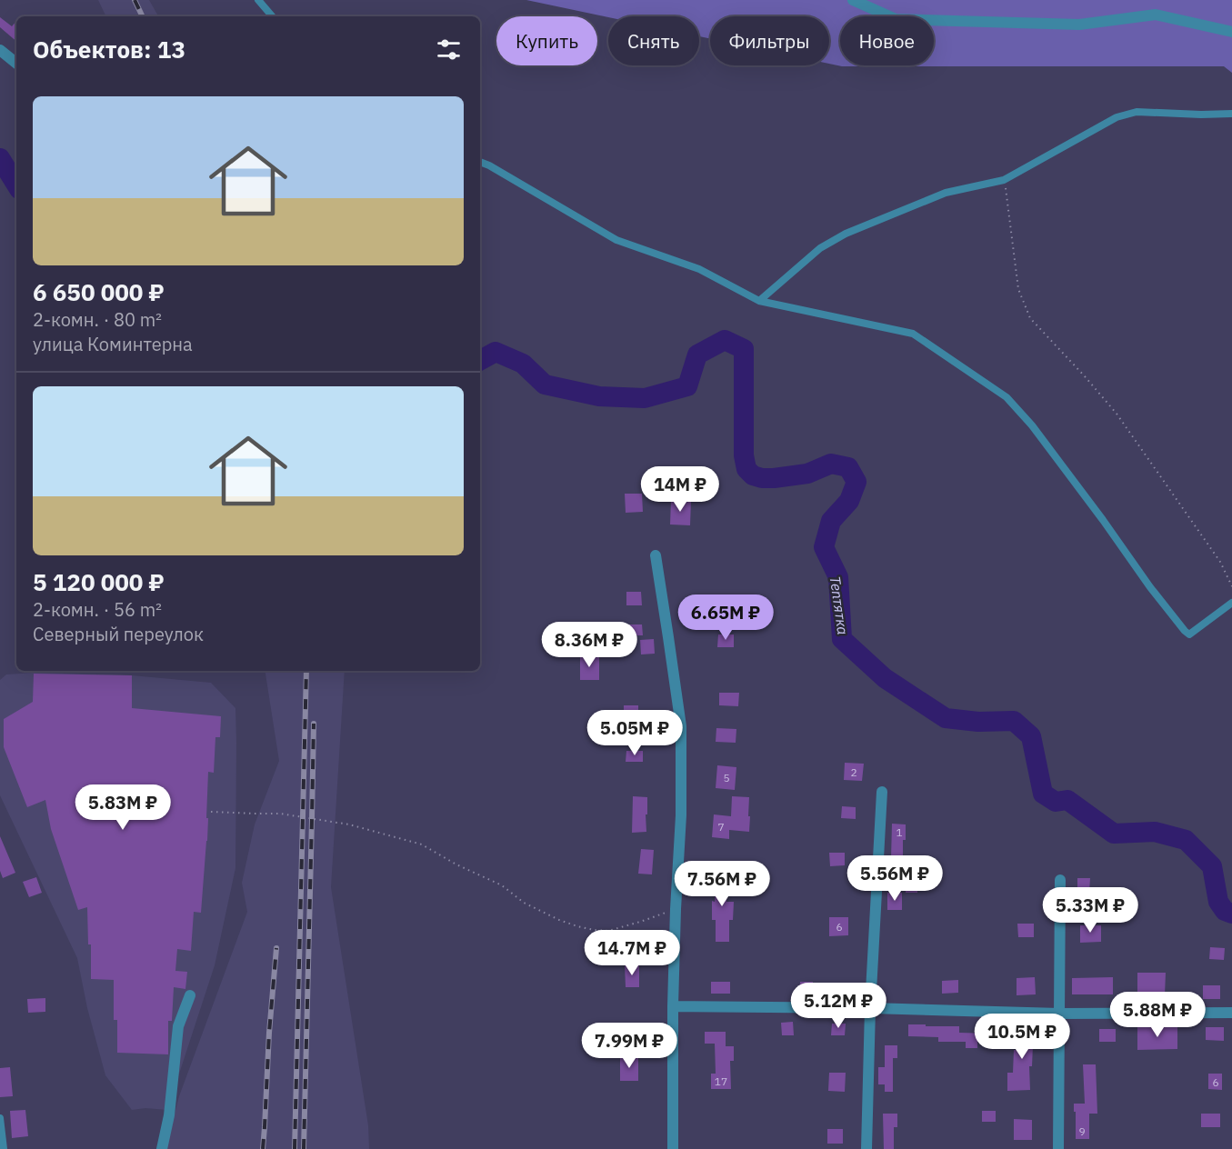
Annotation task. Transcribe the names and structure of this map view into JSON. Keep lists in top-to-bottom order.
{
  "water": ["Тептятка"],
  "house_numbers": [
    "2",
    "5",
    "7",
    "1",
    "6",
    "17",
    "6",
    "9"
  ],
  "page": {
    "chip": [
      "Купить",
      "Снять",
      "Фильтры",
      "Новое"
    ],
    "heading": "Объектов: 13",
    "list": [
      {
        "name": "6 650 000 ₽",
        "note": "2-комн. · 80 m² · улица Коминтерна"
      },
      {
        "name": "5 120 000 ₽",
        "note": "2-комн. · 56 m² · Северный переулок"
      }
    ],
    "price": [
      "14M ₽",
      "6.65M ₽",
      "8.36M ₽",
      "5.05M ₽",
      "5.83M ₽",
      "5.56M ₽",
      "7.56M ₽",
      "5.33M ₽",
      "14.7M ₽",
      "5.12M ₽",
      "5.88M ₽",
      "10.5M ₽",
      "7.99M ₽"
    ]
  }
}
